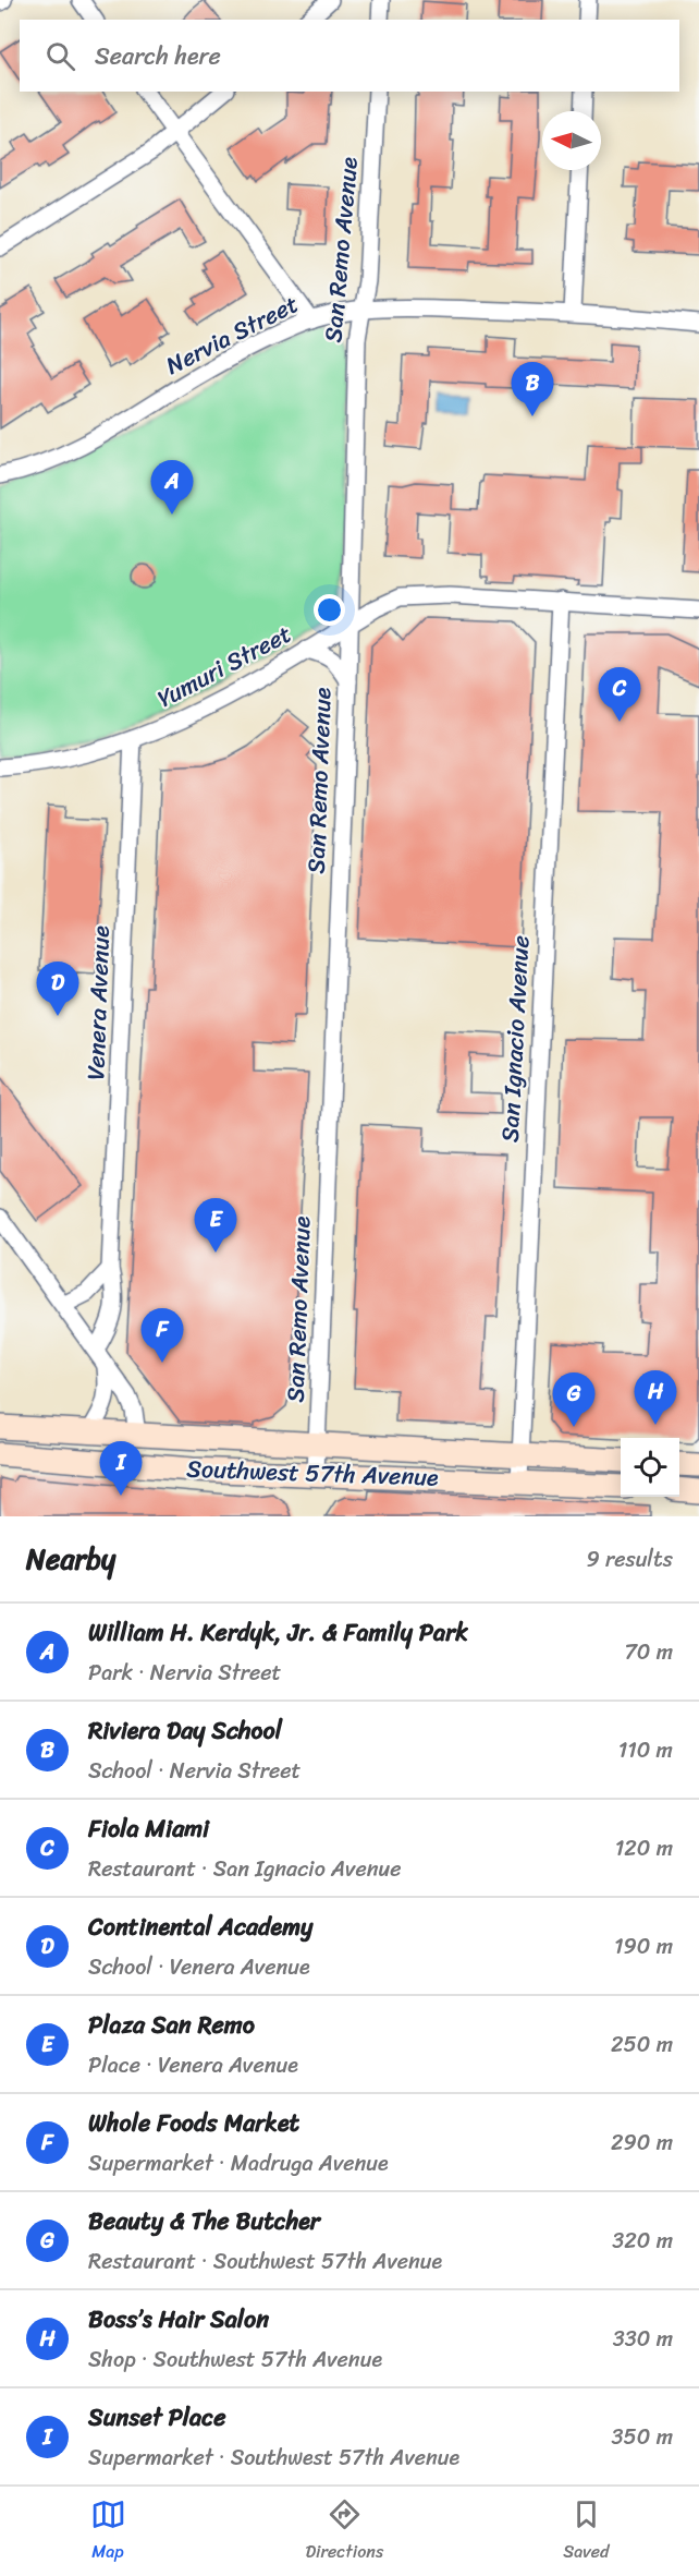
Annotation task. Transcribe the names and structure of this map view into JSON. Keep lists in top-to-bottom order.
{
  "streets": {
    "main road": ["Southwest 57th Avenue"],
    "street": [
      "San Remo Avenue",
      "Nervia Street",
      "Yumuri Street",
      "Venera Avenue",
      "San Ignacio Avenue"
    ]
  },
  "crossings": [
    ["San Remo Avenue", "Nervia Street"],
    ["San Remo Avenue", "Yumuri Street"],
    ["San Remo Avenue", "Southwest 57th Avenue"],
    ["Yumuri Street", "Venera Avenue"],
    ["Yumuri Street", "San Ignacio Avenue"],
    ["San Ignacio Avenue", "Southwest 57th Avenue"]
  ],
  "north": "left",
  "page": {
    "search": "Search here",
    "pins": [
      "B",
      "A",
      "C",
      "D",
      "E",
      "F",
      "H",
      "G",
      "I"
    ],
    "heading": ["Nearby", "9 results"],
    "list": [
      {
        "mark": "A",
        "name": "William H. Kerdyk, Jr. & Family Park",
        "note": "Park · Nervia Street",
        "value": "70 m"
      },
      {
        "mark": "B",
        "name": "Riviera Day School",
        "note": "School · Nervia Street",
        "value": "110 m"
      },
      {
        "mark": "C",
        "name": "Fiola Miami",
        "note": "Restaurant · San Ignacio Avenue",
        "value": "120 m"
      },
      {
        "mark": "D",
        "name": "Continental Academy",
        "note": "School · Venera Avenue",
        "value": "190 m"
      },
      {
        "mark": "E",
        "name": "Plaza San Remo",
        "note": "Place · Venera Avenue",
        "value": "250 m"
      },
      {
        "mark": "F",
        "name": "Whole Foods Market",
        "note": "Supermarket · Madruga Avenue",
        "value": "290 m"
      },
      {
        "mark": "G",
        "name": "Beauty & The Butcher",
        "note": "Restaurant · Southwest 57th Avenue",
        "value": "320 m"
      },
      {
        "mark": "H",
        "name": "Boss’s Hair Salon",
        "note": "Shop · Southwest 57th Avenue",
        "value": "330 m"
      },
      {
        "mark": "I",
        "name": "Sunset Place",
        "note": "Supermarket · Southwest 57th Avenue",
        "value": "350 m"
      }
    ],
    "nav": ["Map", "Directions", "Saved"]
  }
}
